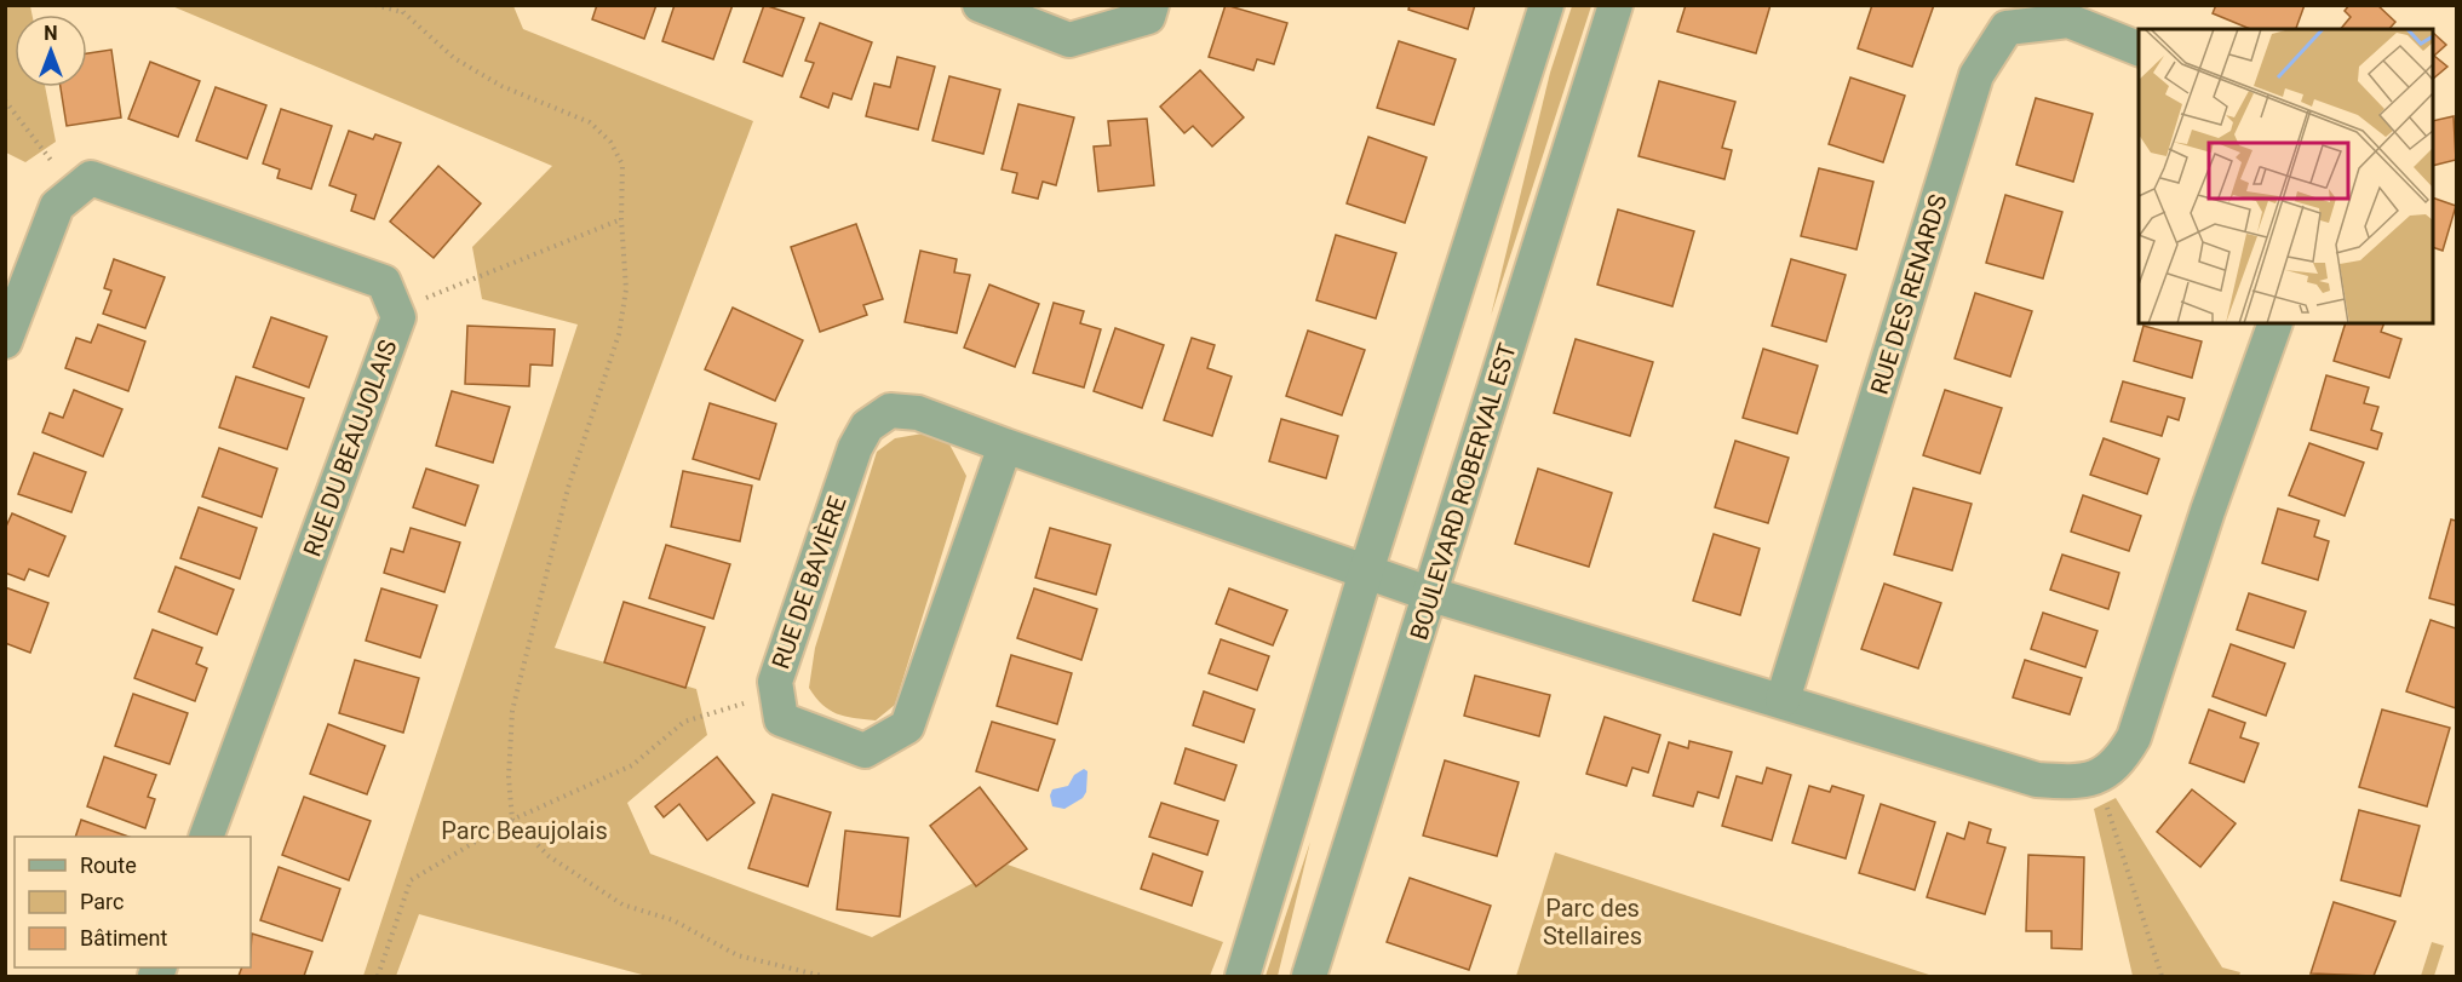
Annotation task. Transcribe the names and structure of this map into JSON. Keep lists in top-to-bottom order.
{
  "streets": {
    "street": [
      "RUE DES RENARDS",
      "RUE DU BEAUJOLAIS",
      "BOULEVARD ROBERVAL EST",
      "RUE DE BAVIÈRE"
    ]
  },
  "crossings": [
    ["BOULEVARD ROBERVAL EST", "RUE DE BAVIÈRE"]
  ],
  "parks": ["Parc Beaujolais", "Parc des Stellaires"],
  "legend": ["Route", "Parc", "Bâtiment"],
  "north": "top"
}
